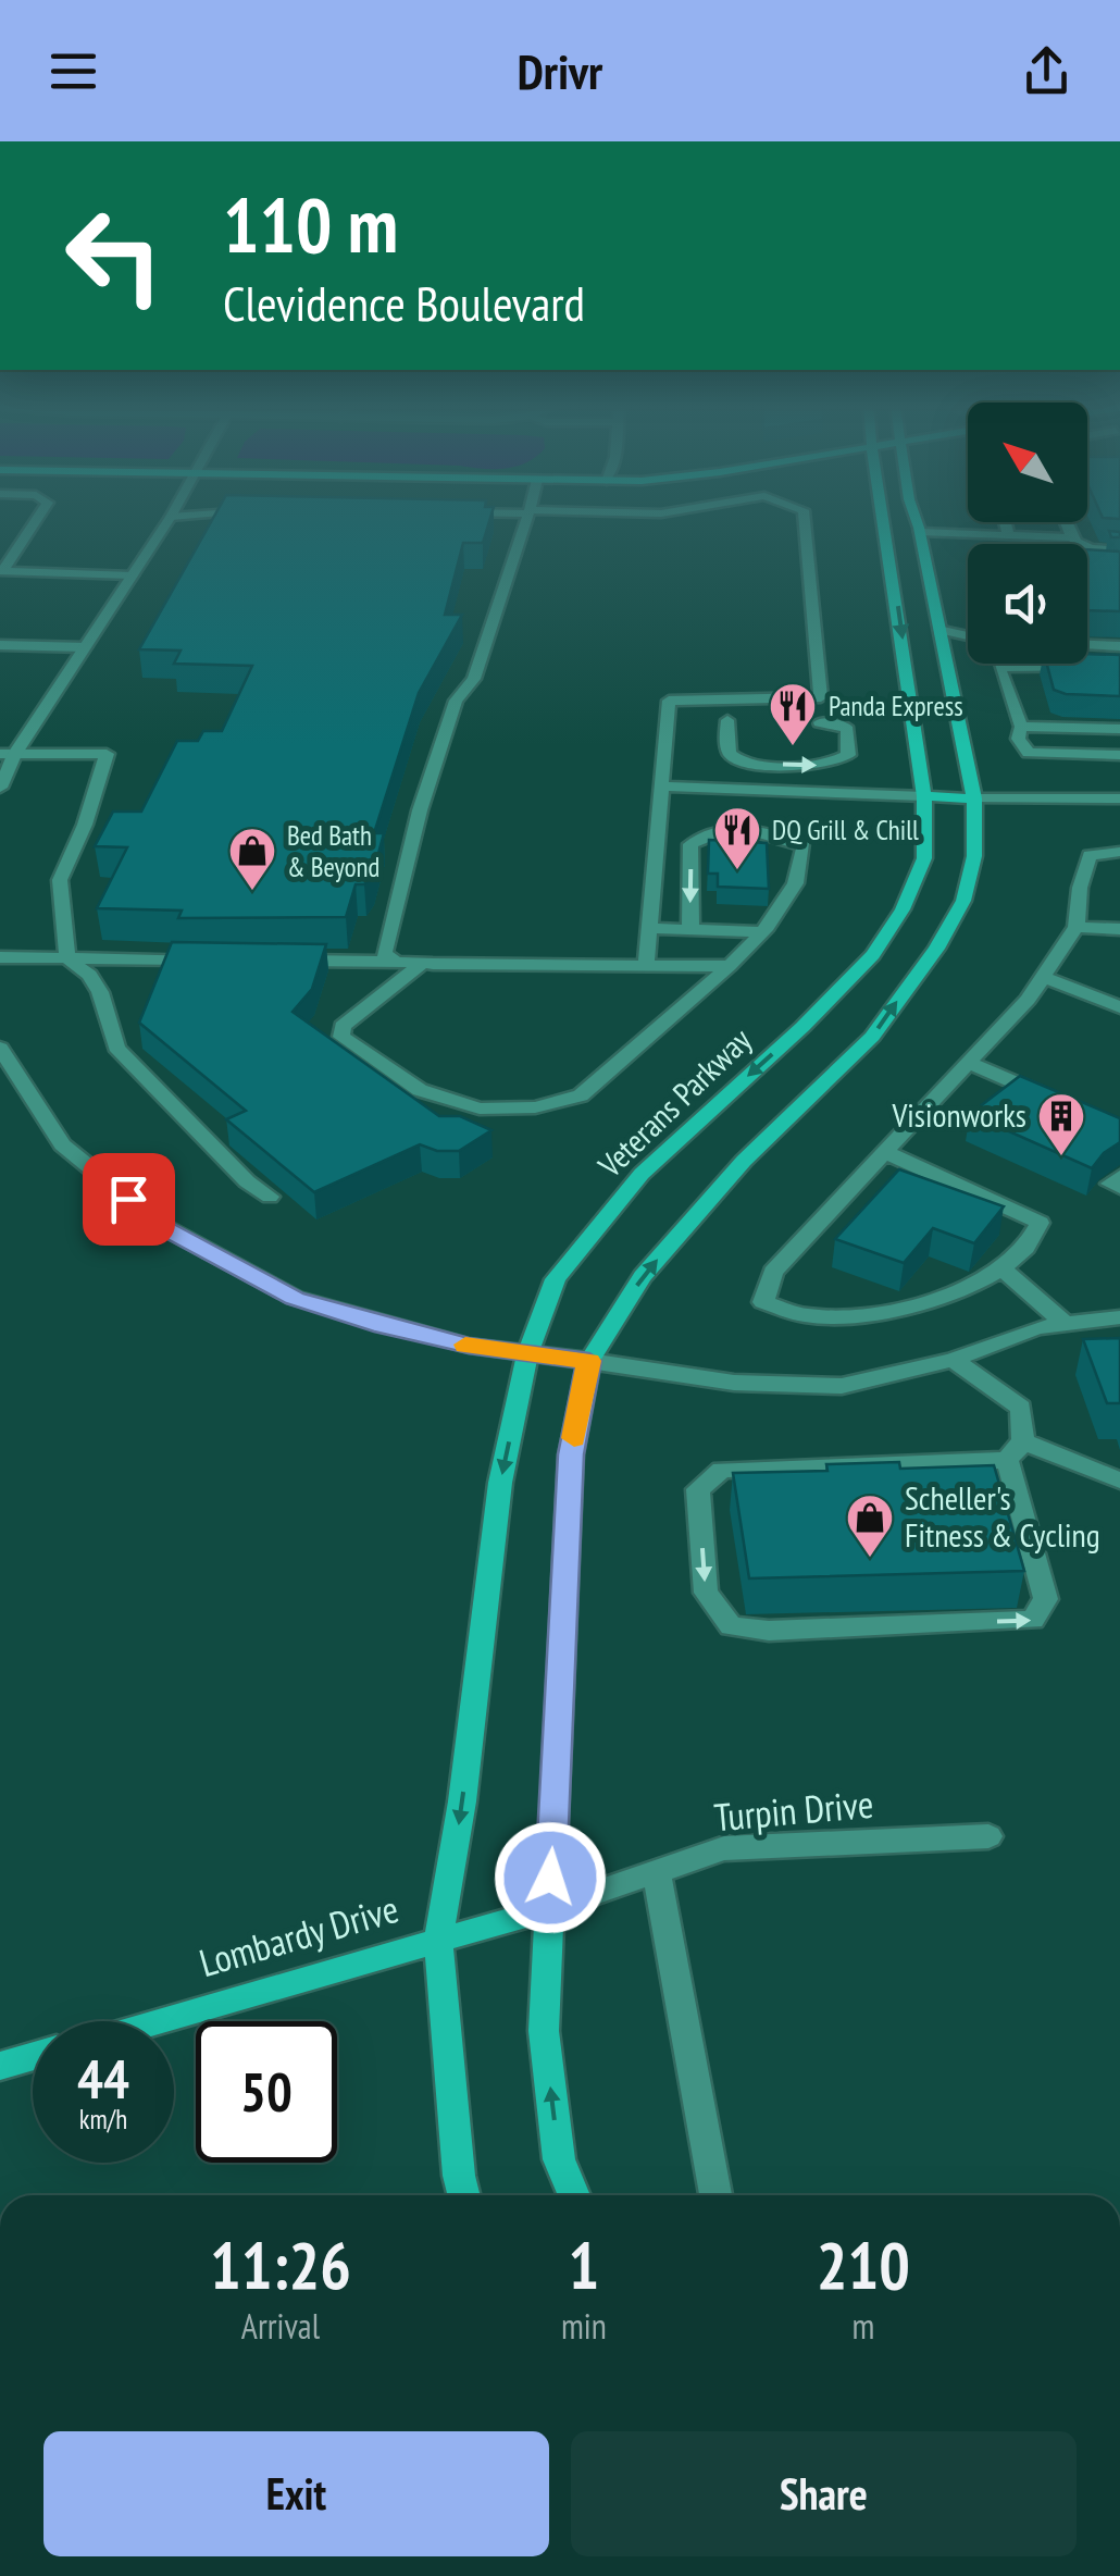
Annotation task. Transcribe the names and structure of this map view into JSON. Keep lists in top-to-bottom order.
{
  "streets": {
    "main road": ["Veterans Parkway", "Lombardy Drive"],
    "street": ["Turpin Drive"]
  },
  "crossings": [
    ["Veterans Parkway", "Lombardy Drive"],
    ["Turpin Drive", "Lombardy Drive"]
  ],
  "places": {
    "restaurant": ["Panda Express", "DQ Grill & Chill"],
    "shop": ["Bed Bath & Beyond", "Scheller's Fitness & Cycling"],
    "building": ["Visionworks"]
  },
  "north": "top left",
  "page": {
    "header": "Drivr",
    "turn": ["110 m", "Clevidence Boulevard"],
    "speed": "44 km/h",
    "limit": "50",
    "eta": [
      "11:26",
      "Arrival",
      "1",
      "min",
      "210",
      "m"
    ],
    "buttons": ["Exit", "Share"]
  }
}
